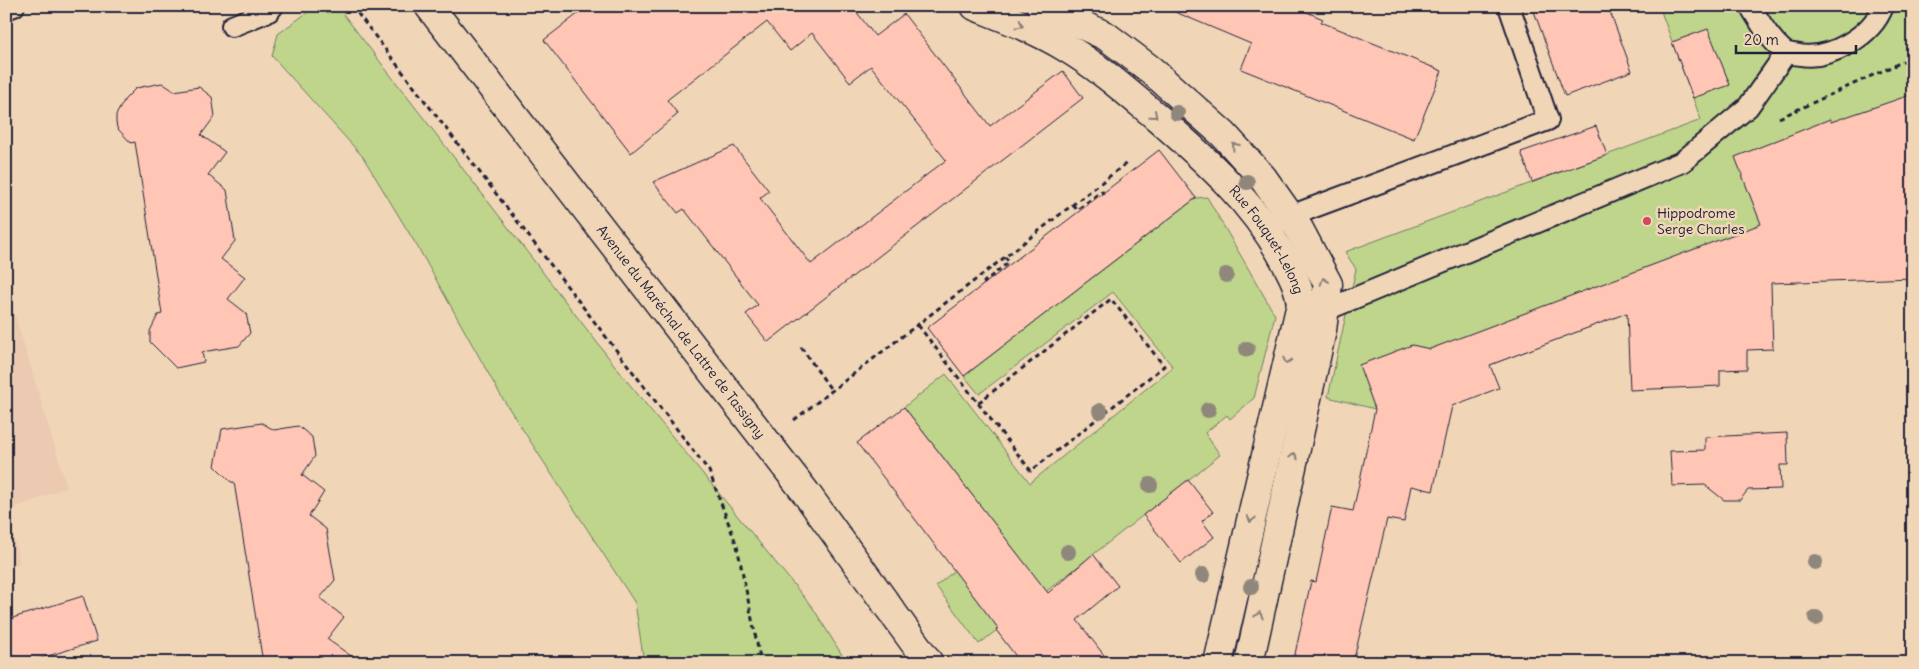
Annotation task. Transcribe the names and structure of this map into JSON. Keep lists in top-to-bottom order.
{
  "streets": {
    "street": ["Rue Fouquet-Lelong", "Avenue du Maréchal de Lattre de Tassigny"]
  },
  "places": ["Hippodrome Serge Charles"],
  "scale_bar": "20 m"
}
